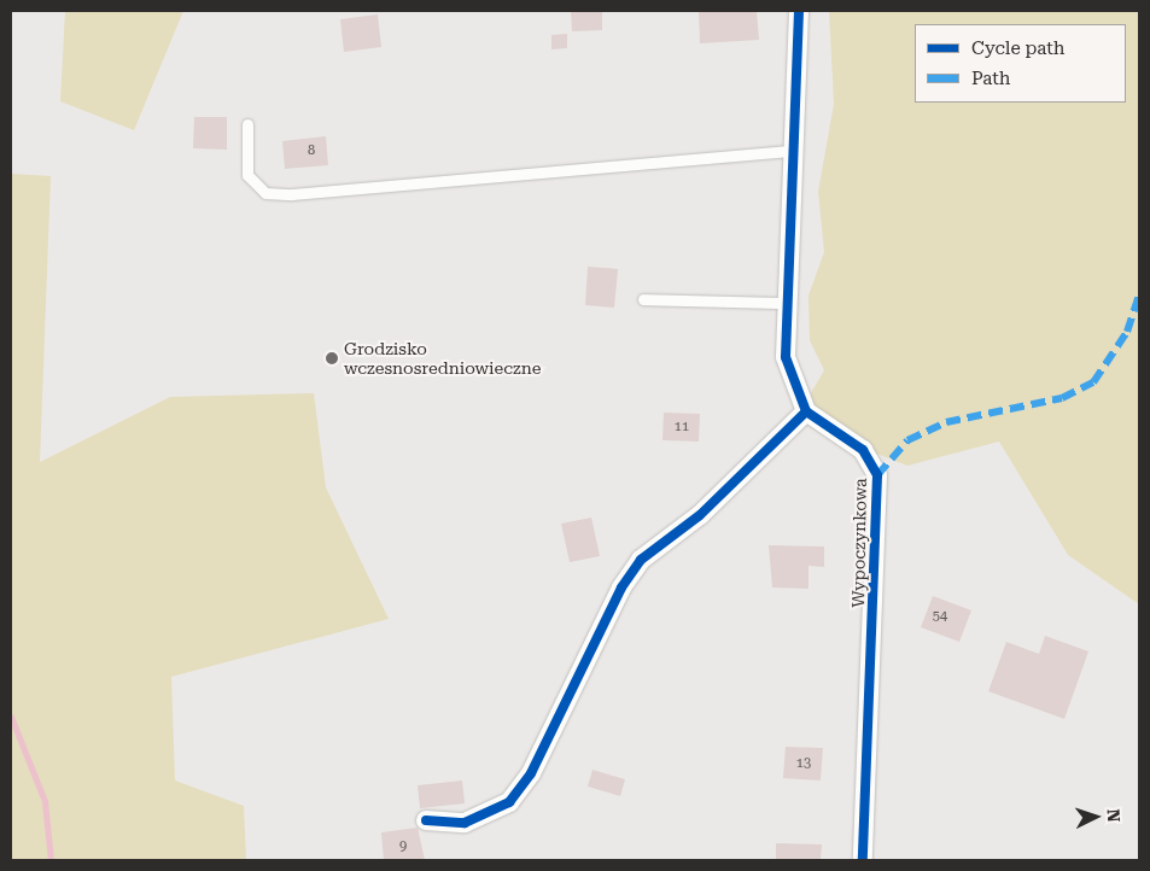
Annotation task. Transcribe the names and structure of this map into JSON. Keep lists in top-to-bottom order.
{
  "streets": {
    "street": ["Wypoczynkowa"]
  },
  "places": ["Grodzisko wczesnosredniowieczne"],
  "house_numbers": [
    "8",
    "11",
    "54",
    "13",
    "9"
  ],
  "legend": ["Cycle path", "Path"],
  "north": "right"
}
